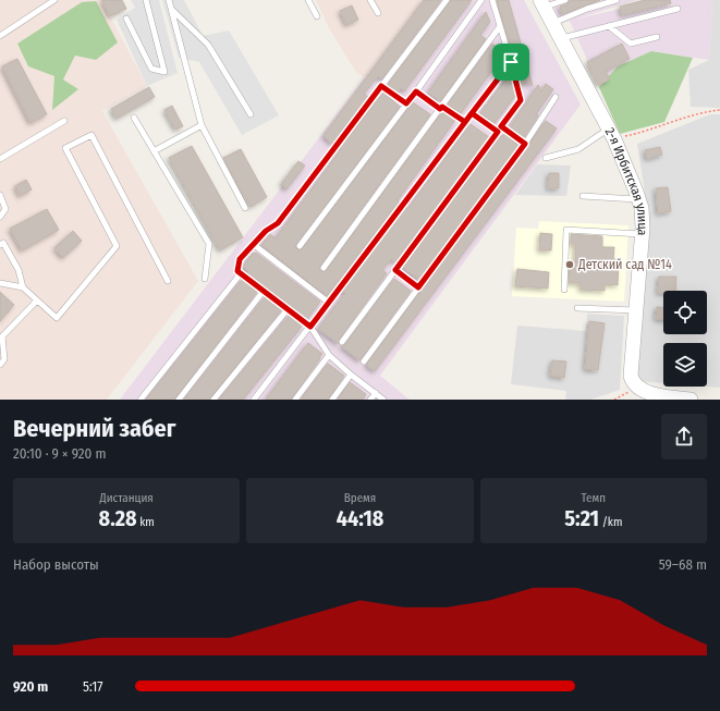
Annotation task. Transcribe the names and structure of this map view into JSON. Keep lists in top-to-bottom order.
{
  "streets": {
    "street": ["2-я Ирбитская улица"]
  },
  "places": ["Детский сад №14"],
  "page": {
    "heading": ["Вечерний забег", "20:10 · 9 × 920 m"],
    "stats": [
      ["Дистанция", "8.28 km"],
      ["Время", "44:18"],
      ["Темп", "5:21 /km"]
    ],
    "chart": ["Набор высоты", "59–68 m"],
    "list": [
      {
        "name": "920 m",
        "note": "5:17"
      }
    ]
  }
}
